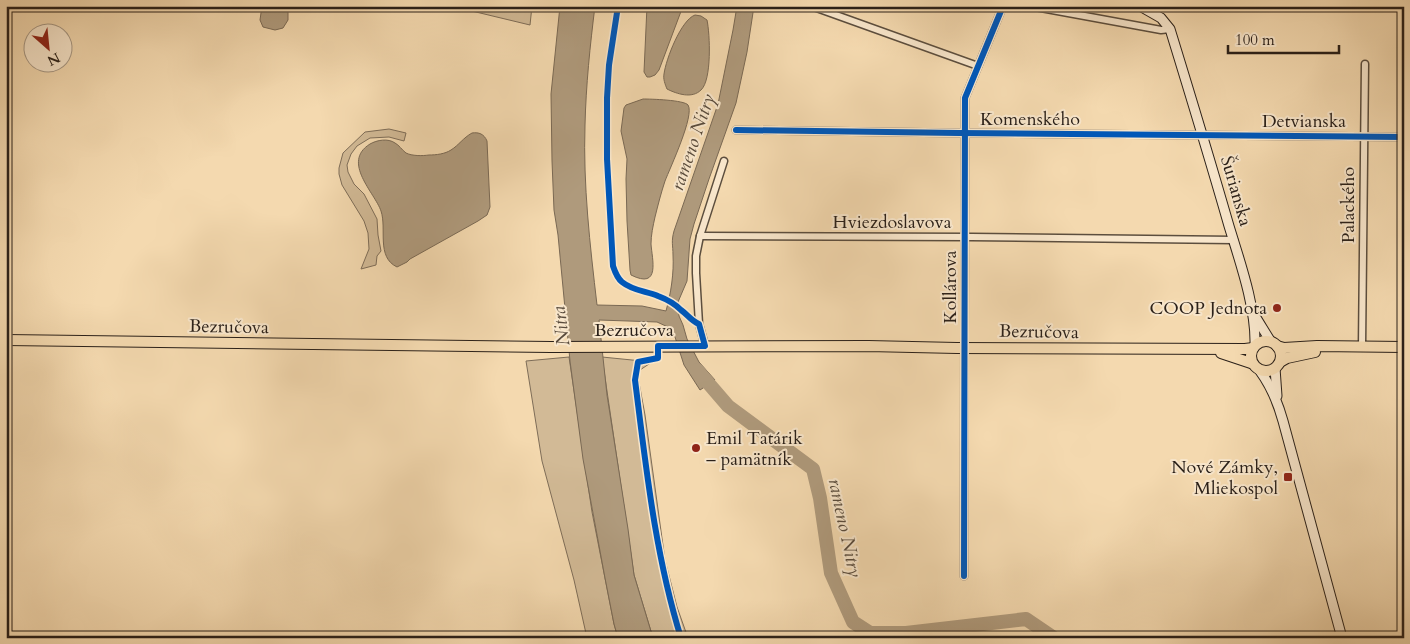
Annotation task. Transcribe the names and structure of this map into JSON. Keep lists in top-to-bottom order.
{
  "streets": {
    "main road": ["Bezručova"],
    "street": [
      "Komenského",
      "Detvianska",
      "Šurianska",
      "Palackého",
      "Hviezdoslavova",
      "Kollárova"
    ]
  },
  "crossings": [
    ["Komenského", "Detvianska"],
    ["Komenského", "Šurianska"],
    ["Komenského", "Kollárova"],
    ["Detvianska", "Šurianska"],
    ["Detvianska", "Palackého"],
    ["Šurianska", "Hviezdoslavova"],
    ["Šurianska", "Bezručova"],
    ["Hviezdoslavova", "Kollárova"],
    ["Kollárova", "Bezručova"]
  ],
  "water": ["rameno Nitry", "Nitra"],
  "places": {
    "other": ["COOP Jednota", "Emil Tatárik – pamätník"],
    "transit": ["Nové Zámky, Mliekospol"]
  },
  "scale_bar": "100 m",
  "north": "bottom right"
}
